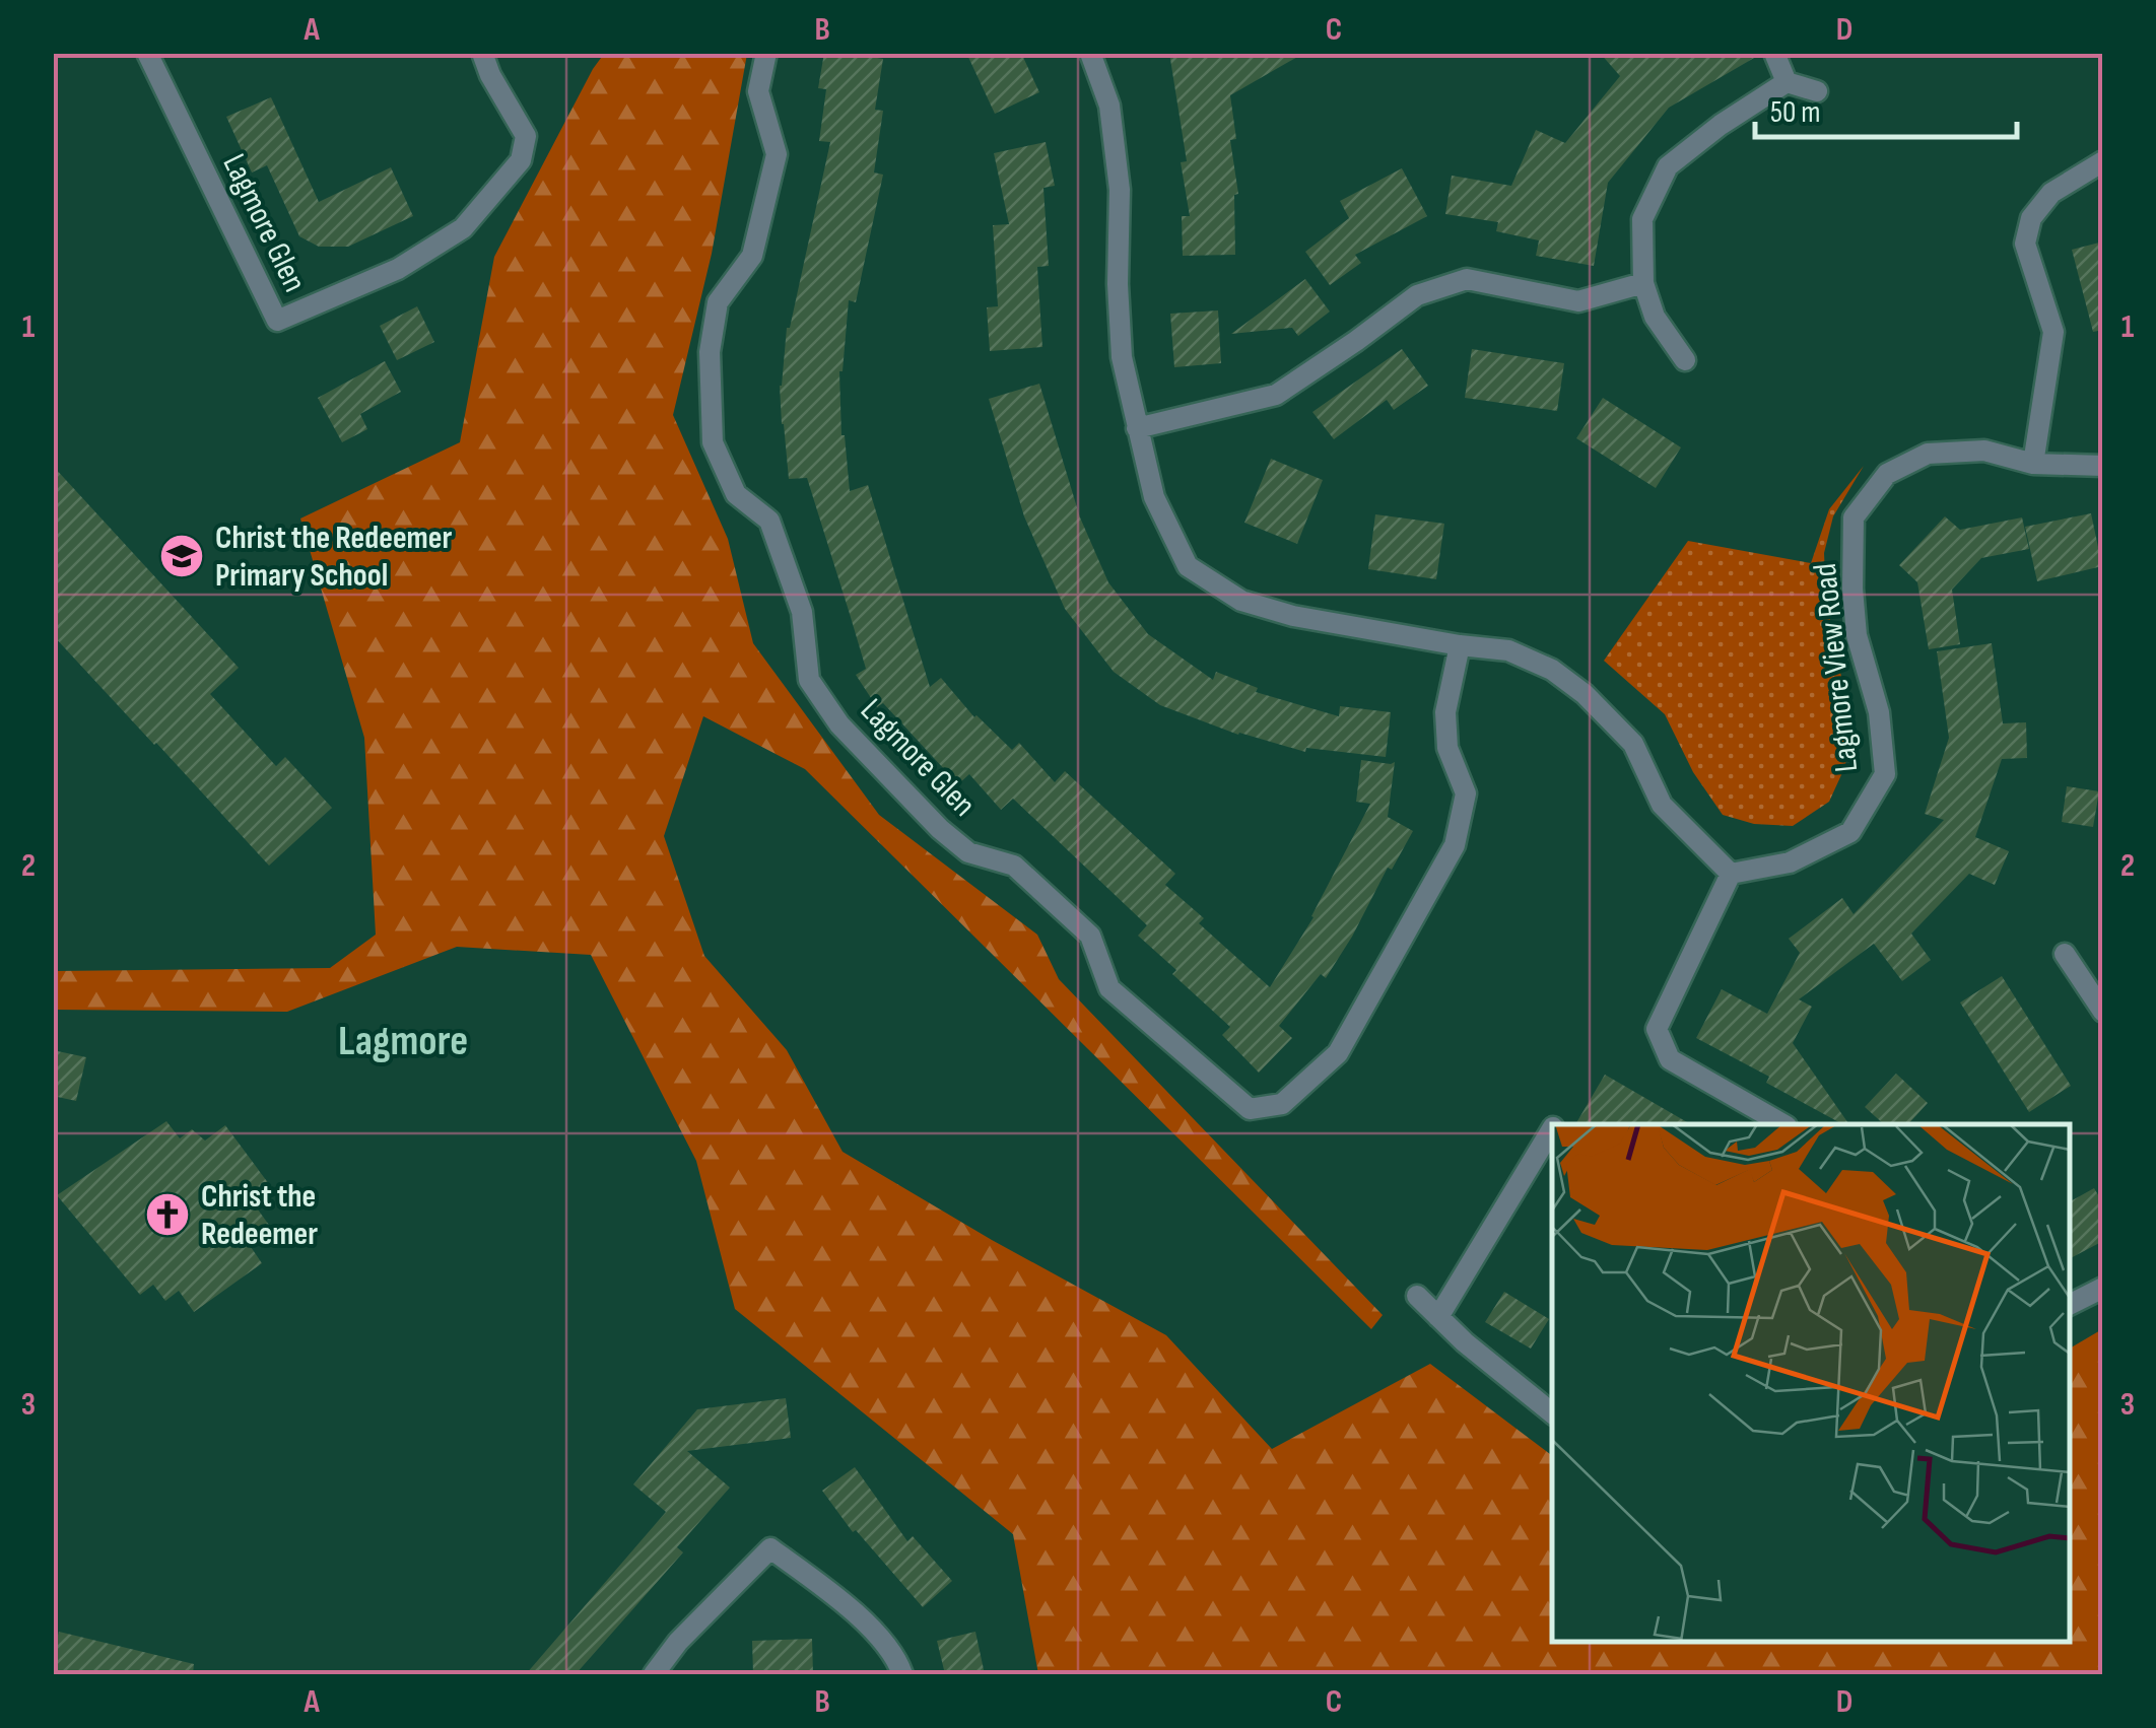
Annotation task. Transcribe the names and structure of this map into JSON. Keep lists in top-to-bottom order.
{
  "streets": {
    "street": ["Lagmore Glen", "Lagmore View Road"]
  },
  "districts": ["Lagmore"],
  "places": {
    "school or university": ["Christ the Redeemer Primary School"],
    "church": ["Christ the Redeemer"]
  },
  "scale_bar": "50 m",
  "grid": {
    "columns": [
      "A",
      "B",
      "C",
      "D"
    ],
    "rows": ["1", "2", "3"]
  }
}
